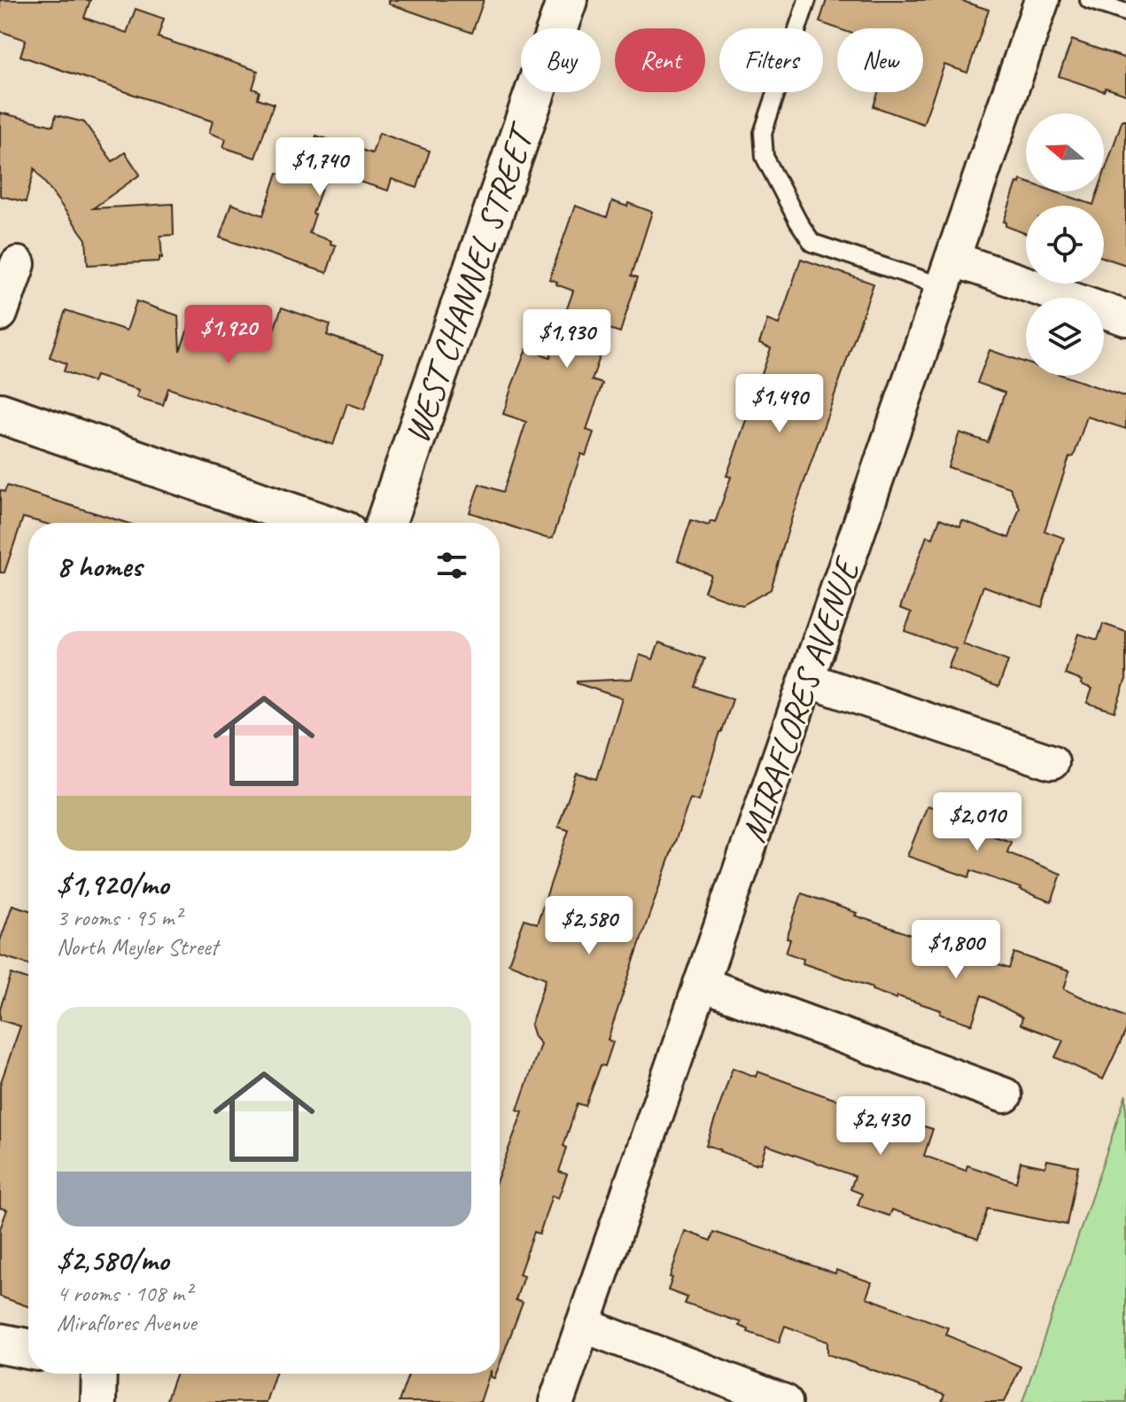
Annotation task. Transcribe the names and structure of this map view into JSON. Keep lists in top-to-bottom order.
{
  "streets": {
    "street": ["WEST CHANNEL STREET", "MIRAFLORES AVENUE"]
  },
  "north": "left",
  "page": {
    "chip": [
      "Buy",
      "Rent",
      "Filters",
      "New"
    ],
    "price": [
      "$1,740",
      "$1,920",
      "$1,930",
      "$1,490",
      "$2,010",
      "$2,580",
      "$1,800",
      "$2,430"
    ],
    "heading": "8 homes",
    "list": [
      {
        "name": "$1,920/mo",
        "note": "3 rooms · 95 m² · North Meyler Street"
      },
      {
        "name": "$2,580/mo",
        "note": "4 rooms · 108 m² · Miraflores Avenue"
      }
    ]
  }
}
